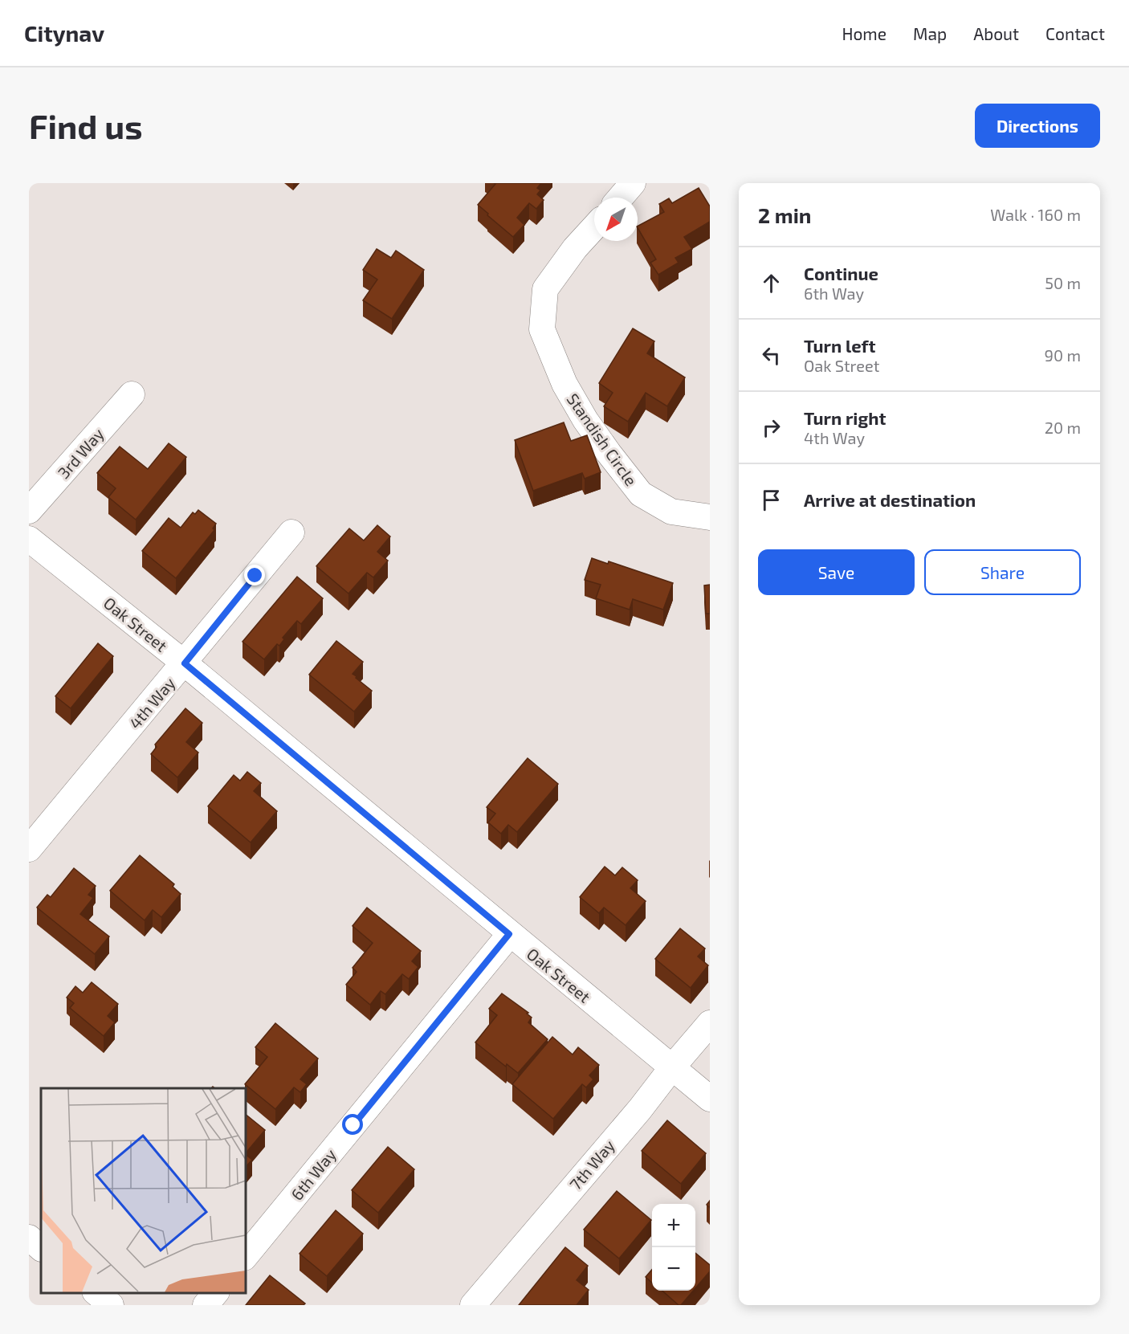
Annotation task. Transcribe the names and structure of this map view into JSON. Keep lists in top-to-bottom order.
{
  "streets": {
    "street": [
      "Standish Circle",
      "3rd Way",
      "Oak Street",
      "4th Way",
      "7th Way",
      "6th Way"
    ]
  },
  "crossings": [
    ["Oak Street", "4th Way"],
    ["Oak Street", "7th Way"],
    ["Oak Street", "6th Way"]
  ],
  "north": "bottom left",
  "page": {
    "header": "Citynav",
    "nav": [
      "Home",
      "Map",
      "About",
      "Contact"
    ],
    "buttons": [
      "Directions",
      ["Save", "Share"]
    ],
    "title": "Find us",
    "heading": ["2 min", "Walk · 160 m"],
    "list": [
      ["Continue", "6th Way", "50 m"],
      ["Turn left", "Oak Street", "90 m"],
      ["Turn right", "4th Way", "20 m"],
      "Arrive at destination"
    ],
    "map_buttons": ["+", "−"]
  }
}
